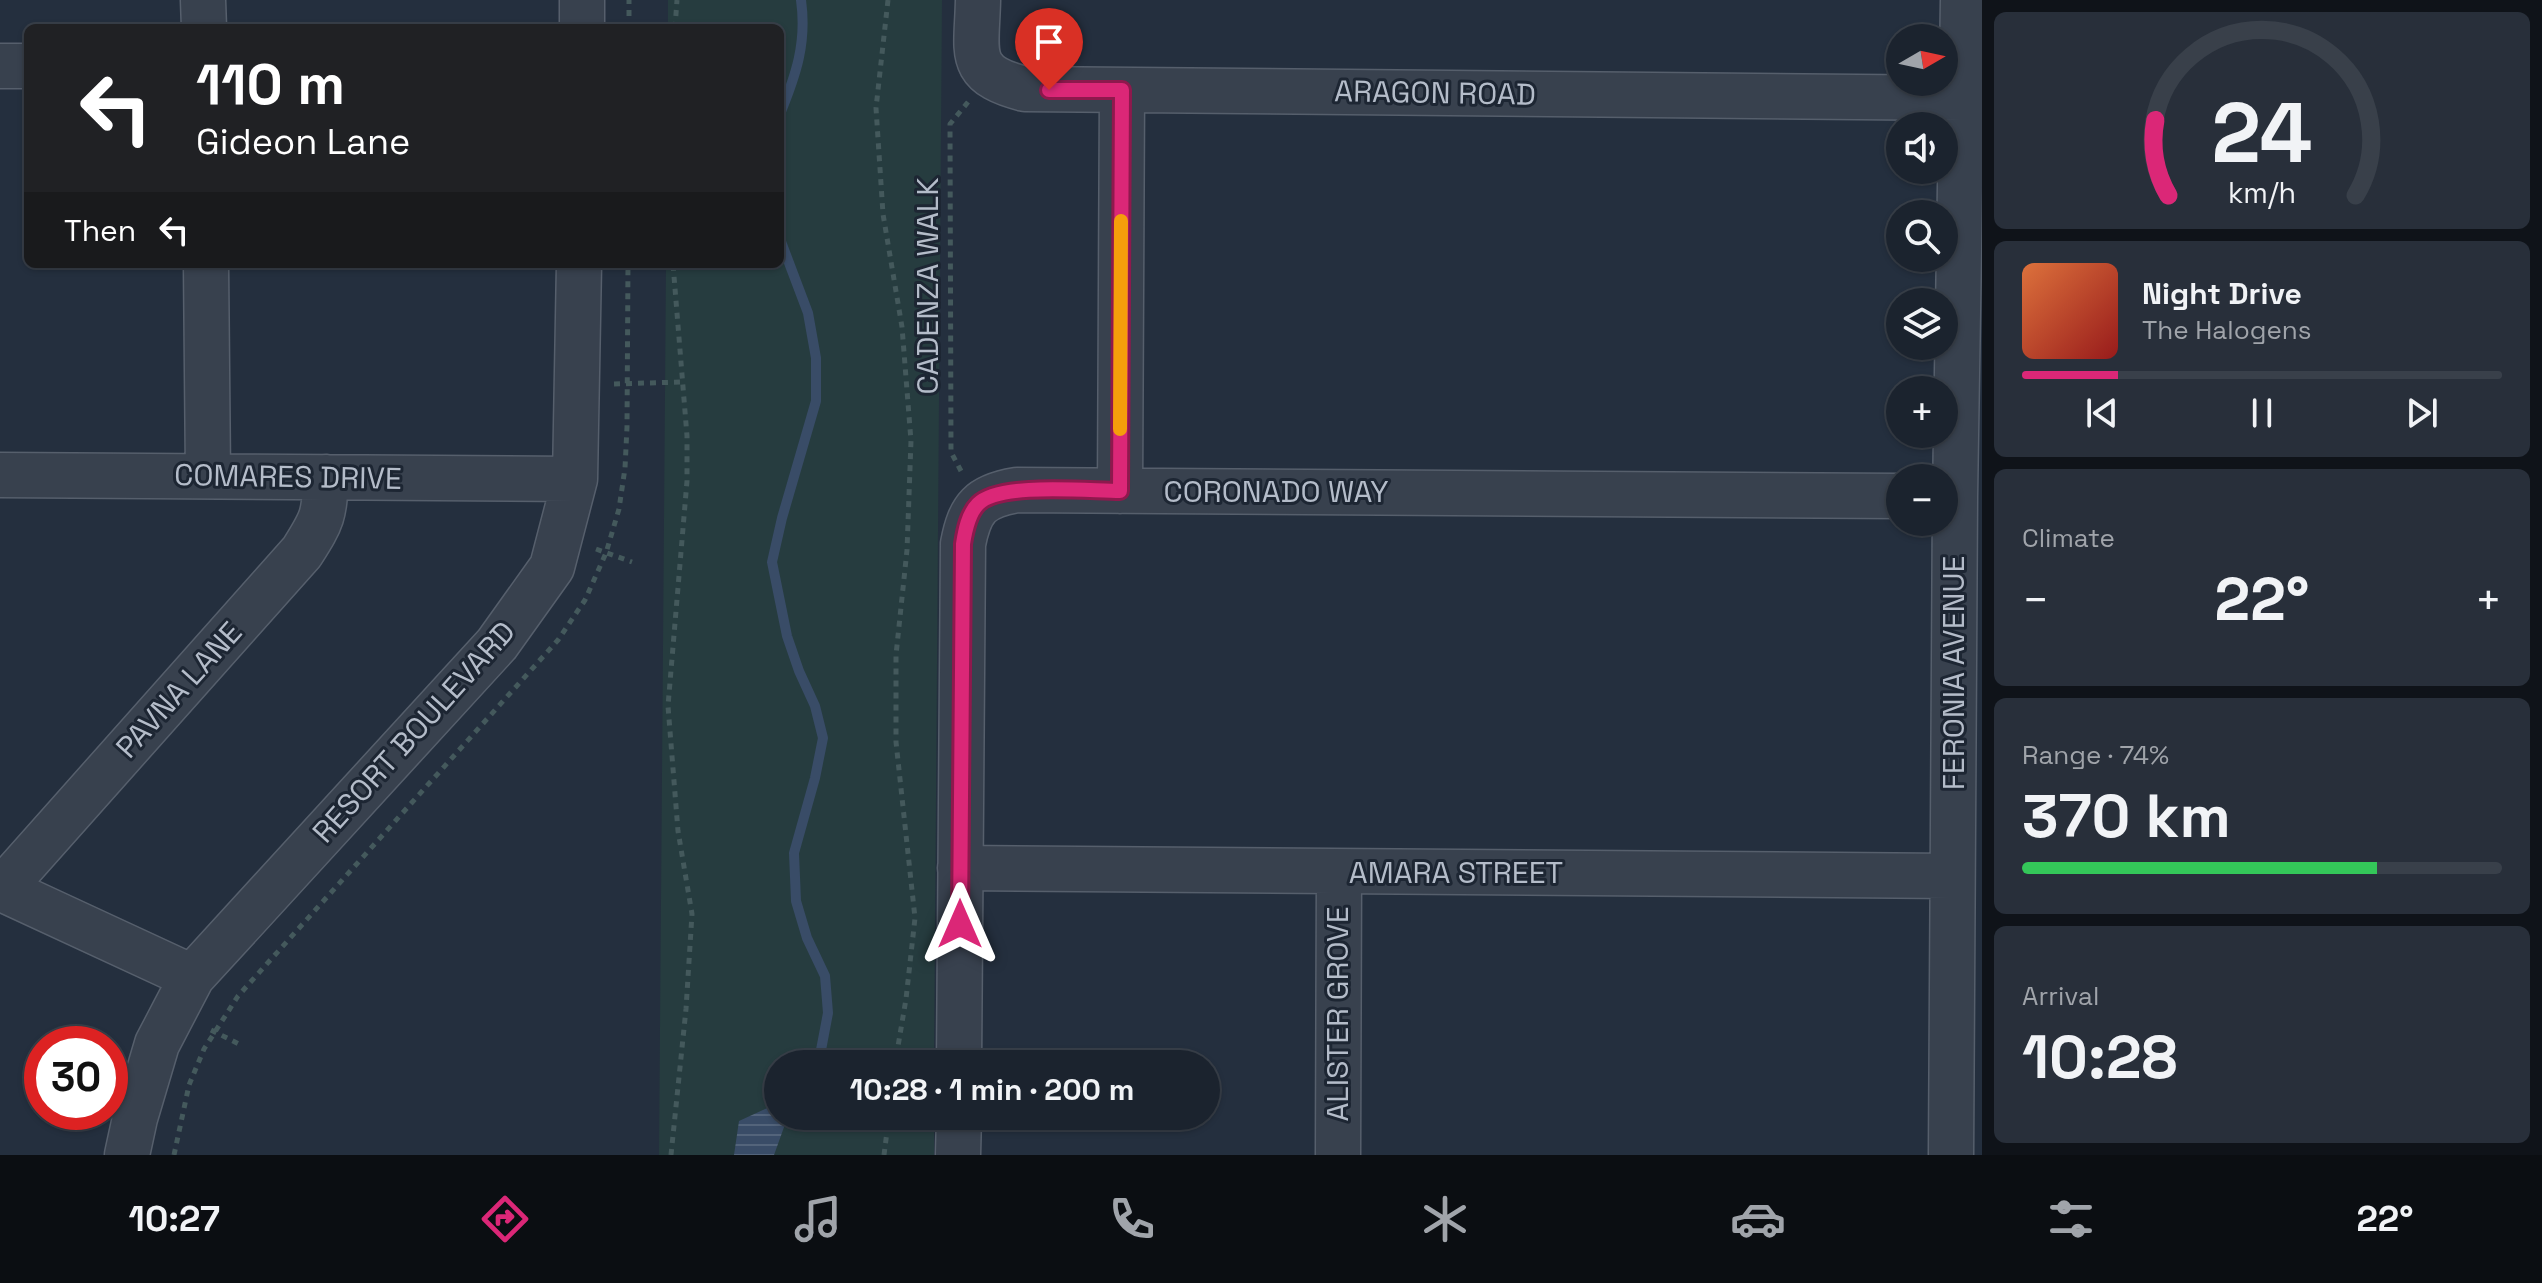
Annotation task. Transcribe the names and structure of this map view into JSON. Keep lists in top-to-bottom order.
{
  "streets": {
    "street": [
      "ARAGON ROAD",
      "COMARES DRIVE",
      "CORONADO WAY",
      "FERONIA AVENUE",
      "PAVNA LANE",
      "RESORT BOULEVARD",
      "AMARA STREET",
      "ALISTER GROVE"
    ],
    "path": ["CADENZA WALK"]
  },
  "crossings": [
    ["ARAGON ROAD", "CADENZA WALK"],
    ["ARAGON ROAD", "FERONIA AVENUE"],
    ["CADENZA WALK", "CORONADO WAY"],
    ["COMARES DRIVE", "PAVNA LANE"],
    ["COMARES DRIVE", "RESORT BOULEVARD"],
    ["FERONIA AVENUE", "AMARA STREET"],
    ["AMARA STREET", "ALISTER GROVE"]
  ],
  "north": "right",
  "page": {
    "map_buttons": ["+", "−"],
    "turn": ["110 m", "Gideon Lane"],
    "then": "Then",
    "song": ["Night Drive", "The Halogens"],
    "tile": [
      "Climate",
      ["Range · 74%", "370 km"],
      ["Arrival", "10:28"]
    ],
    "heat": ["−", "22°", "+"],
    "limit": "30",
    "trip": "10:28 · 1 min · 200 m",
    "tabs": ["10:27", "22°"],
    "gauge": ["24", "km/h"]
  }
}
